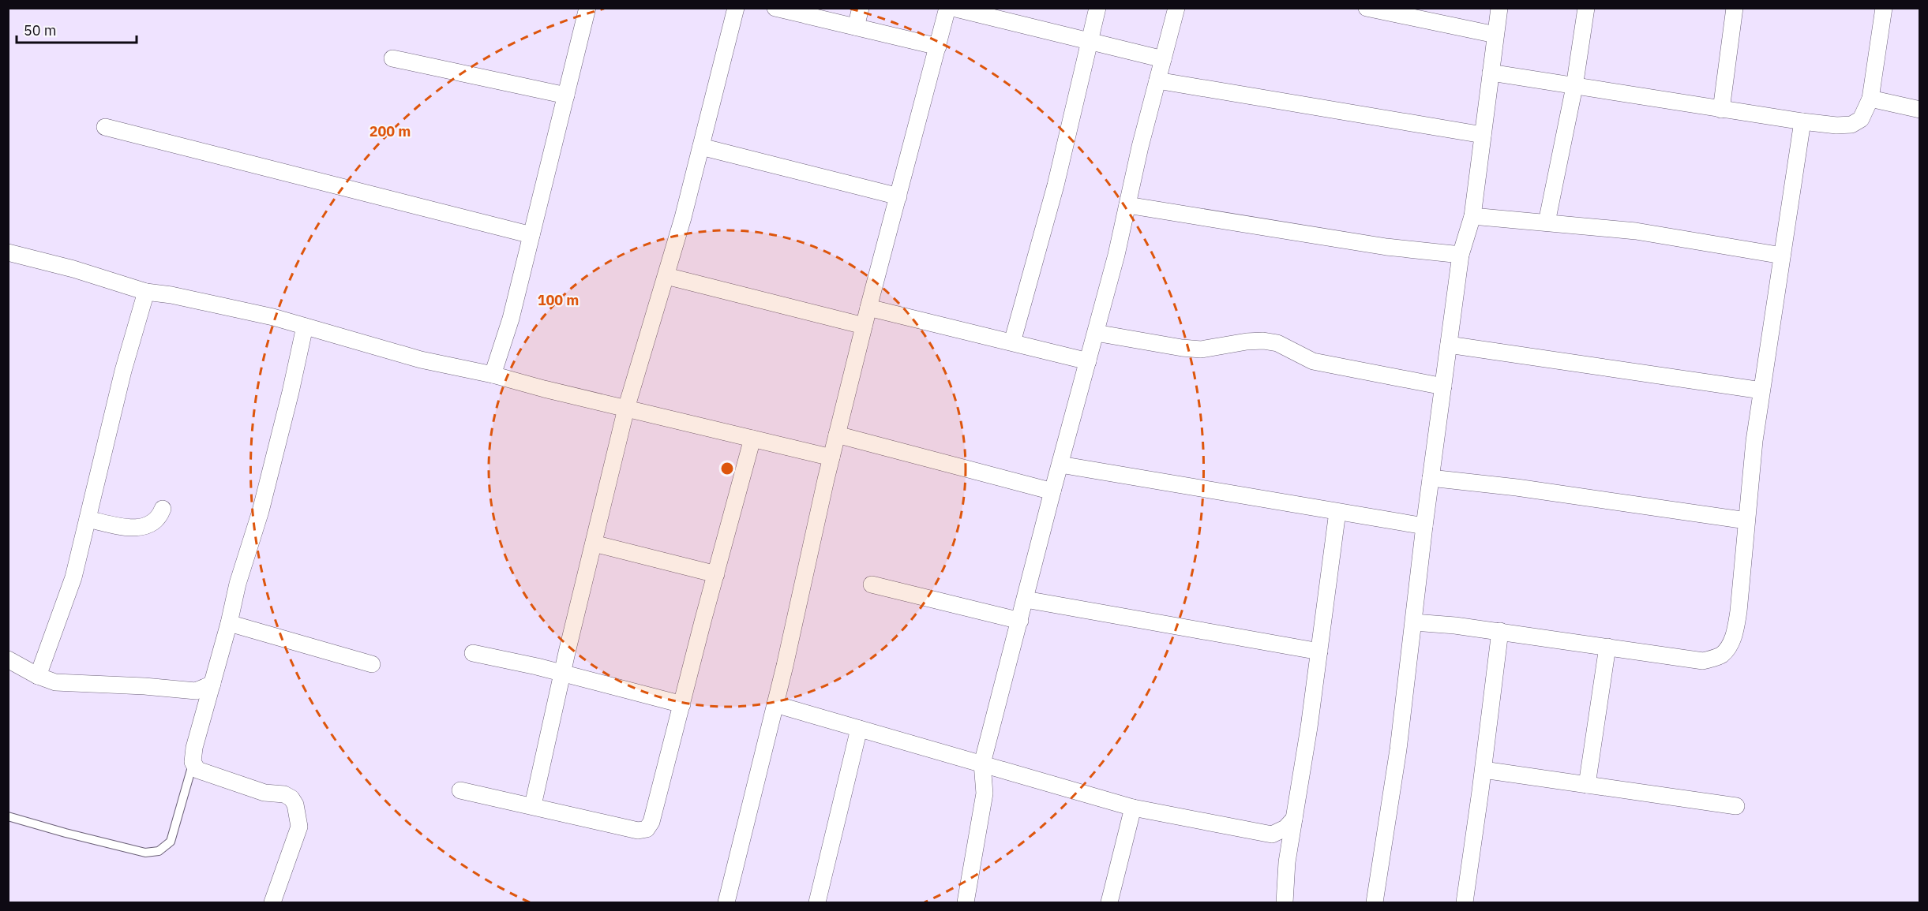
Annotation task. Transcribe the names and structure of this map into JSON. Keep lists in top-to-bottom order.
{
  "scale_bar": "50 m",
  "rings": ["200 m", "100 m"]
}
